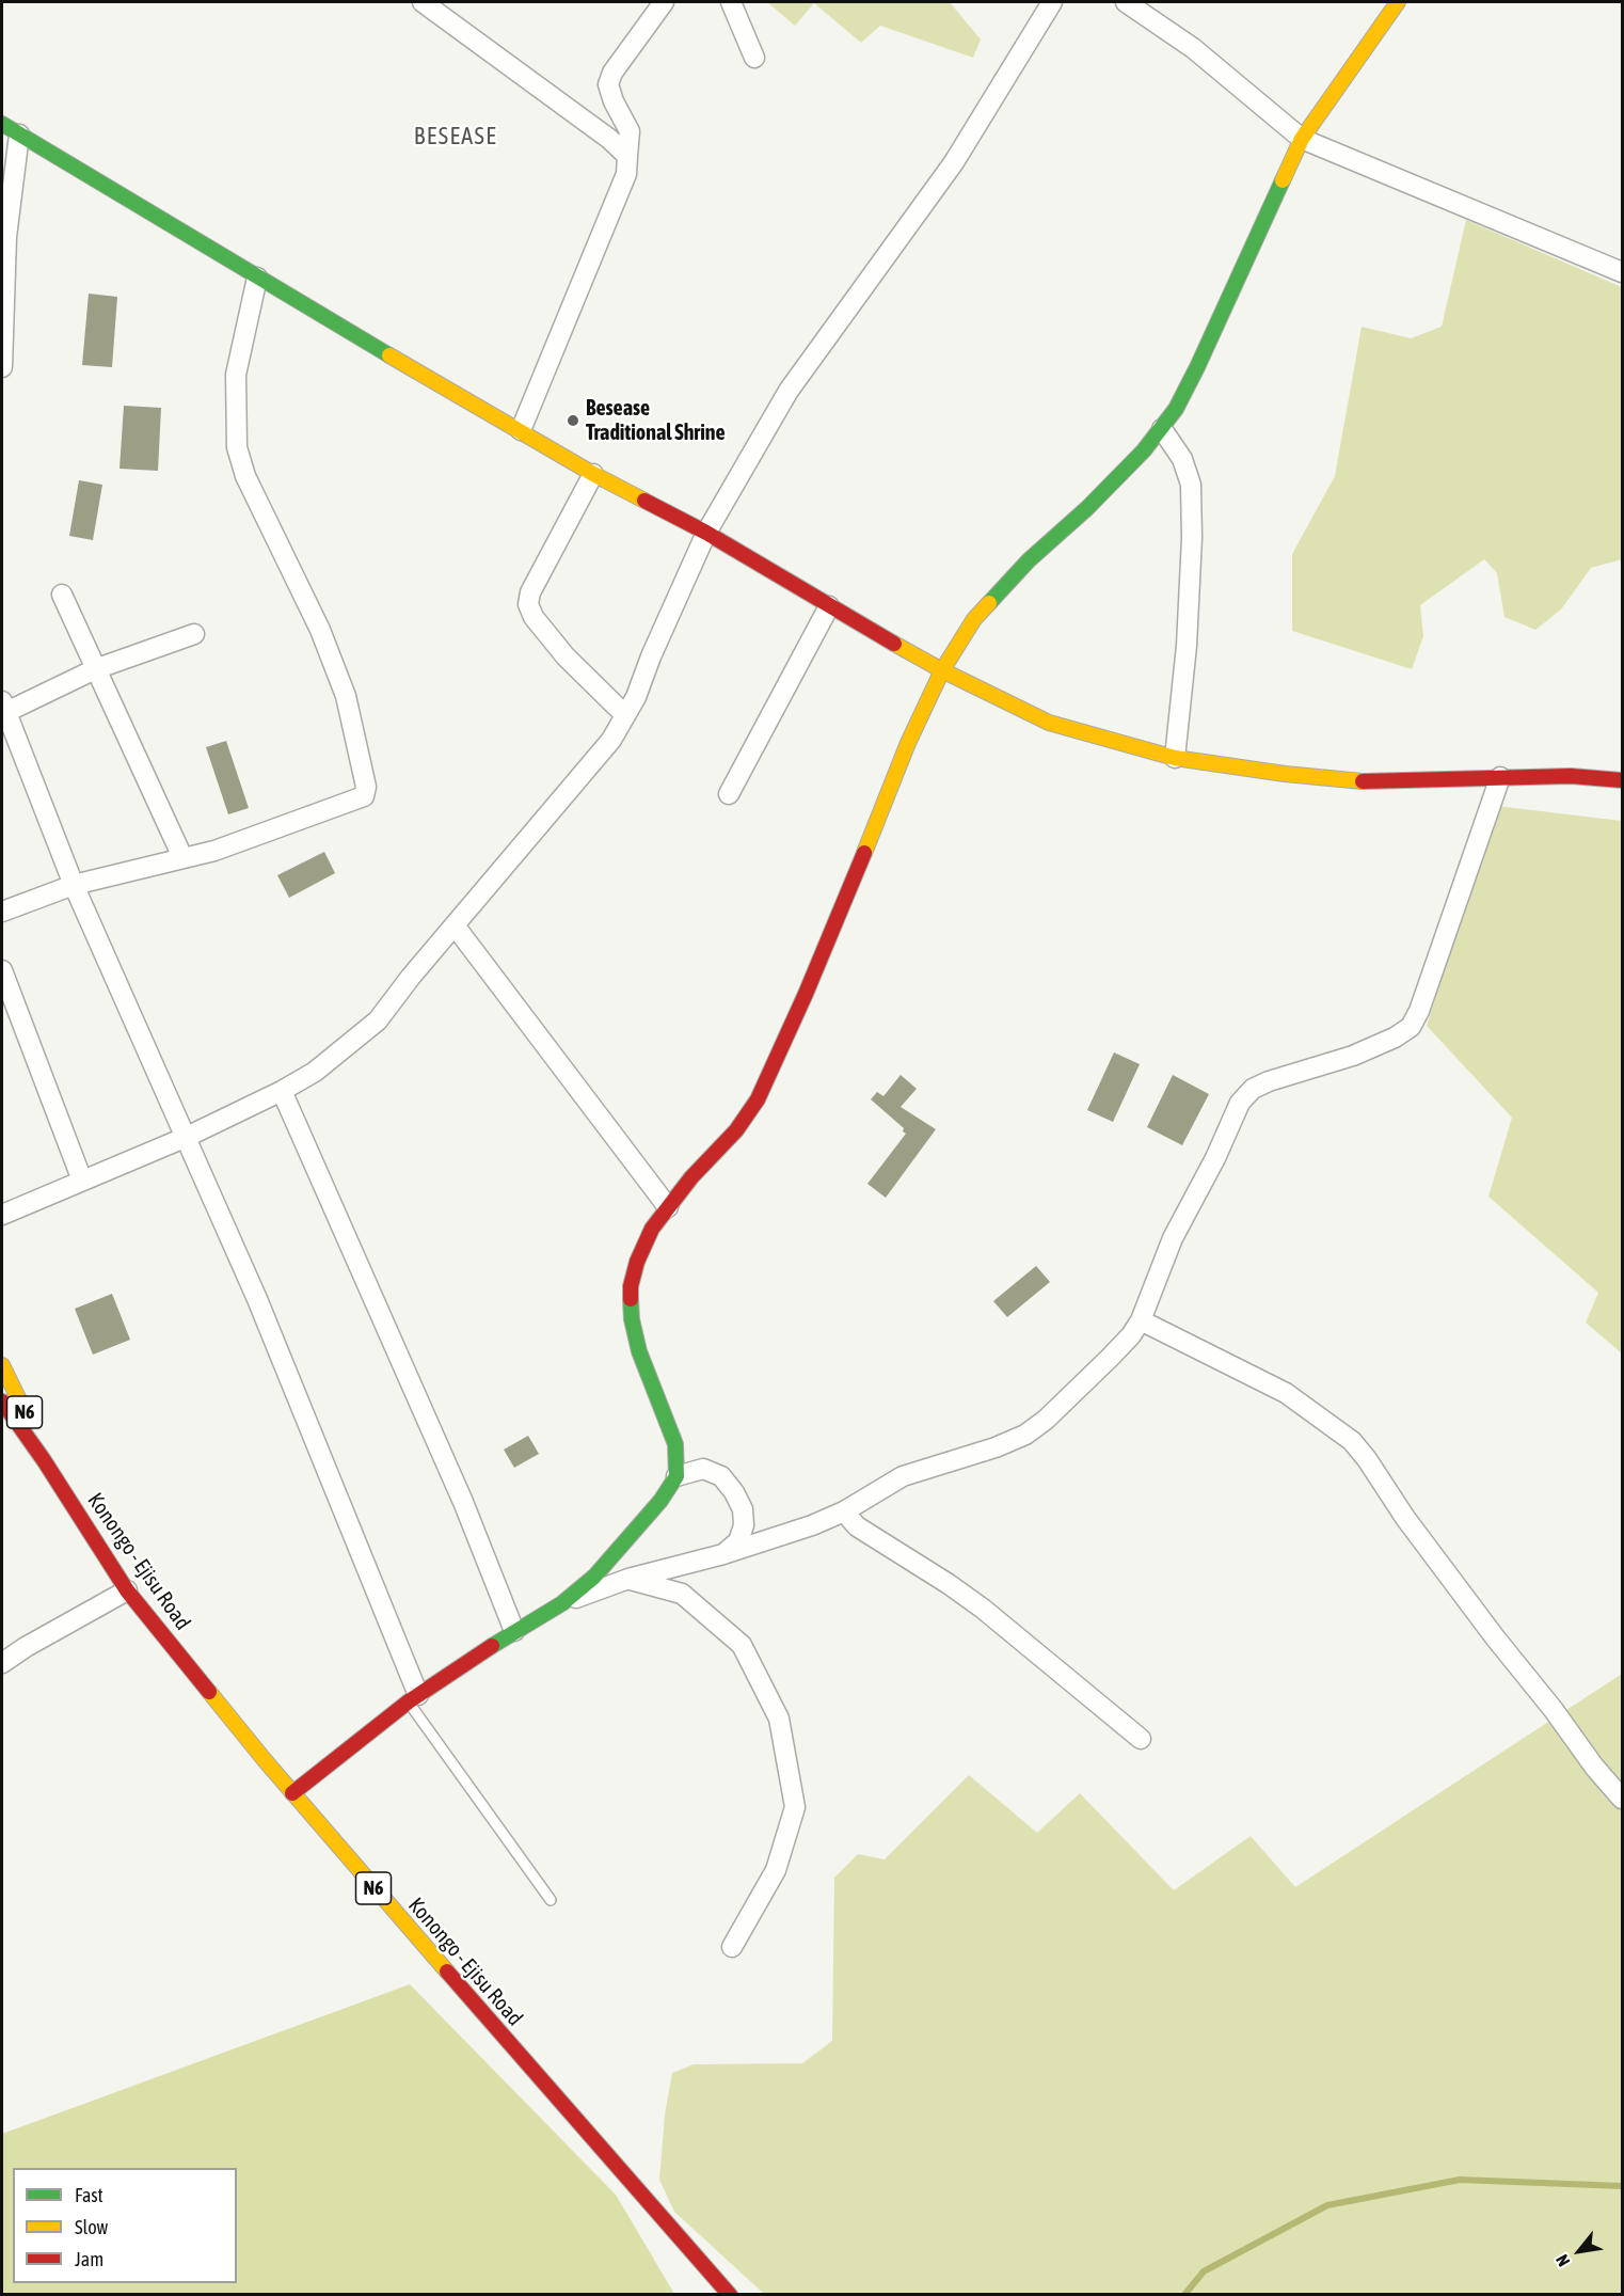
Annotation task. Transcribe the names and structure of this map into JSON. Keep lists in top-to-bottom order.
{
  "streets": {
    "main road": ["N6", "Konongo - Ejisu Road"]
  },
  "districts": ["BESEASE"],
  "places": ["Besease Traditional Shrine"],
  "legend": ["Fast", "Slow", "Jam"],
  "north": "bottom left"
}
